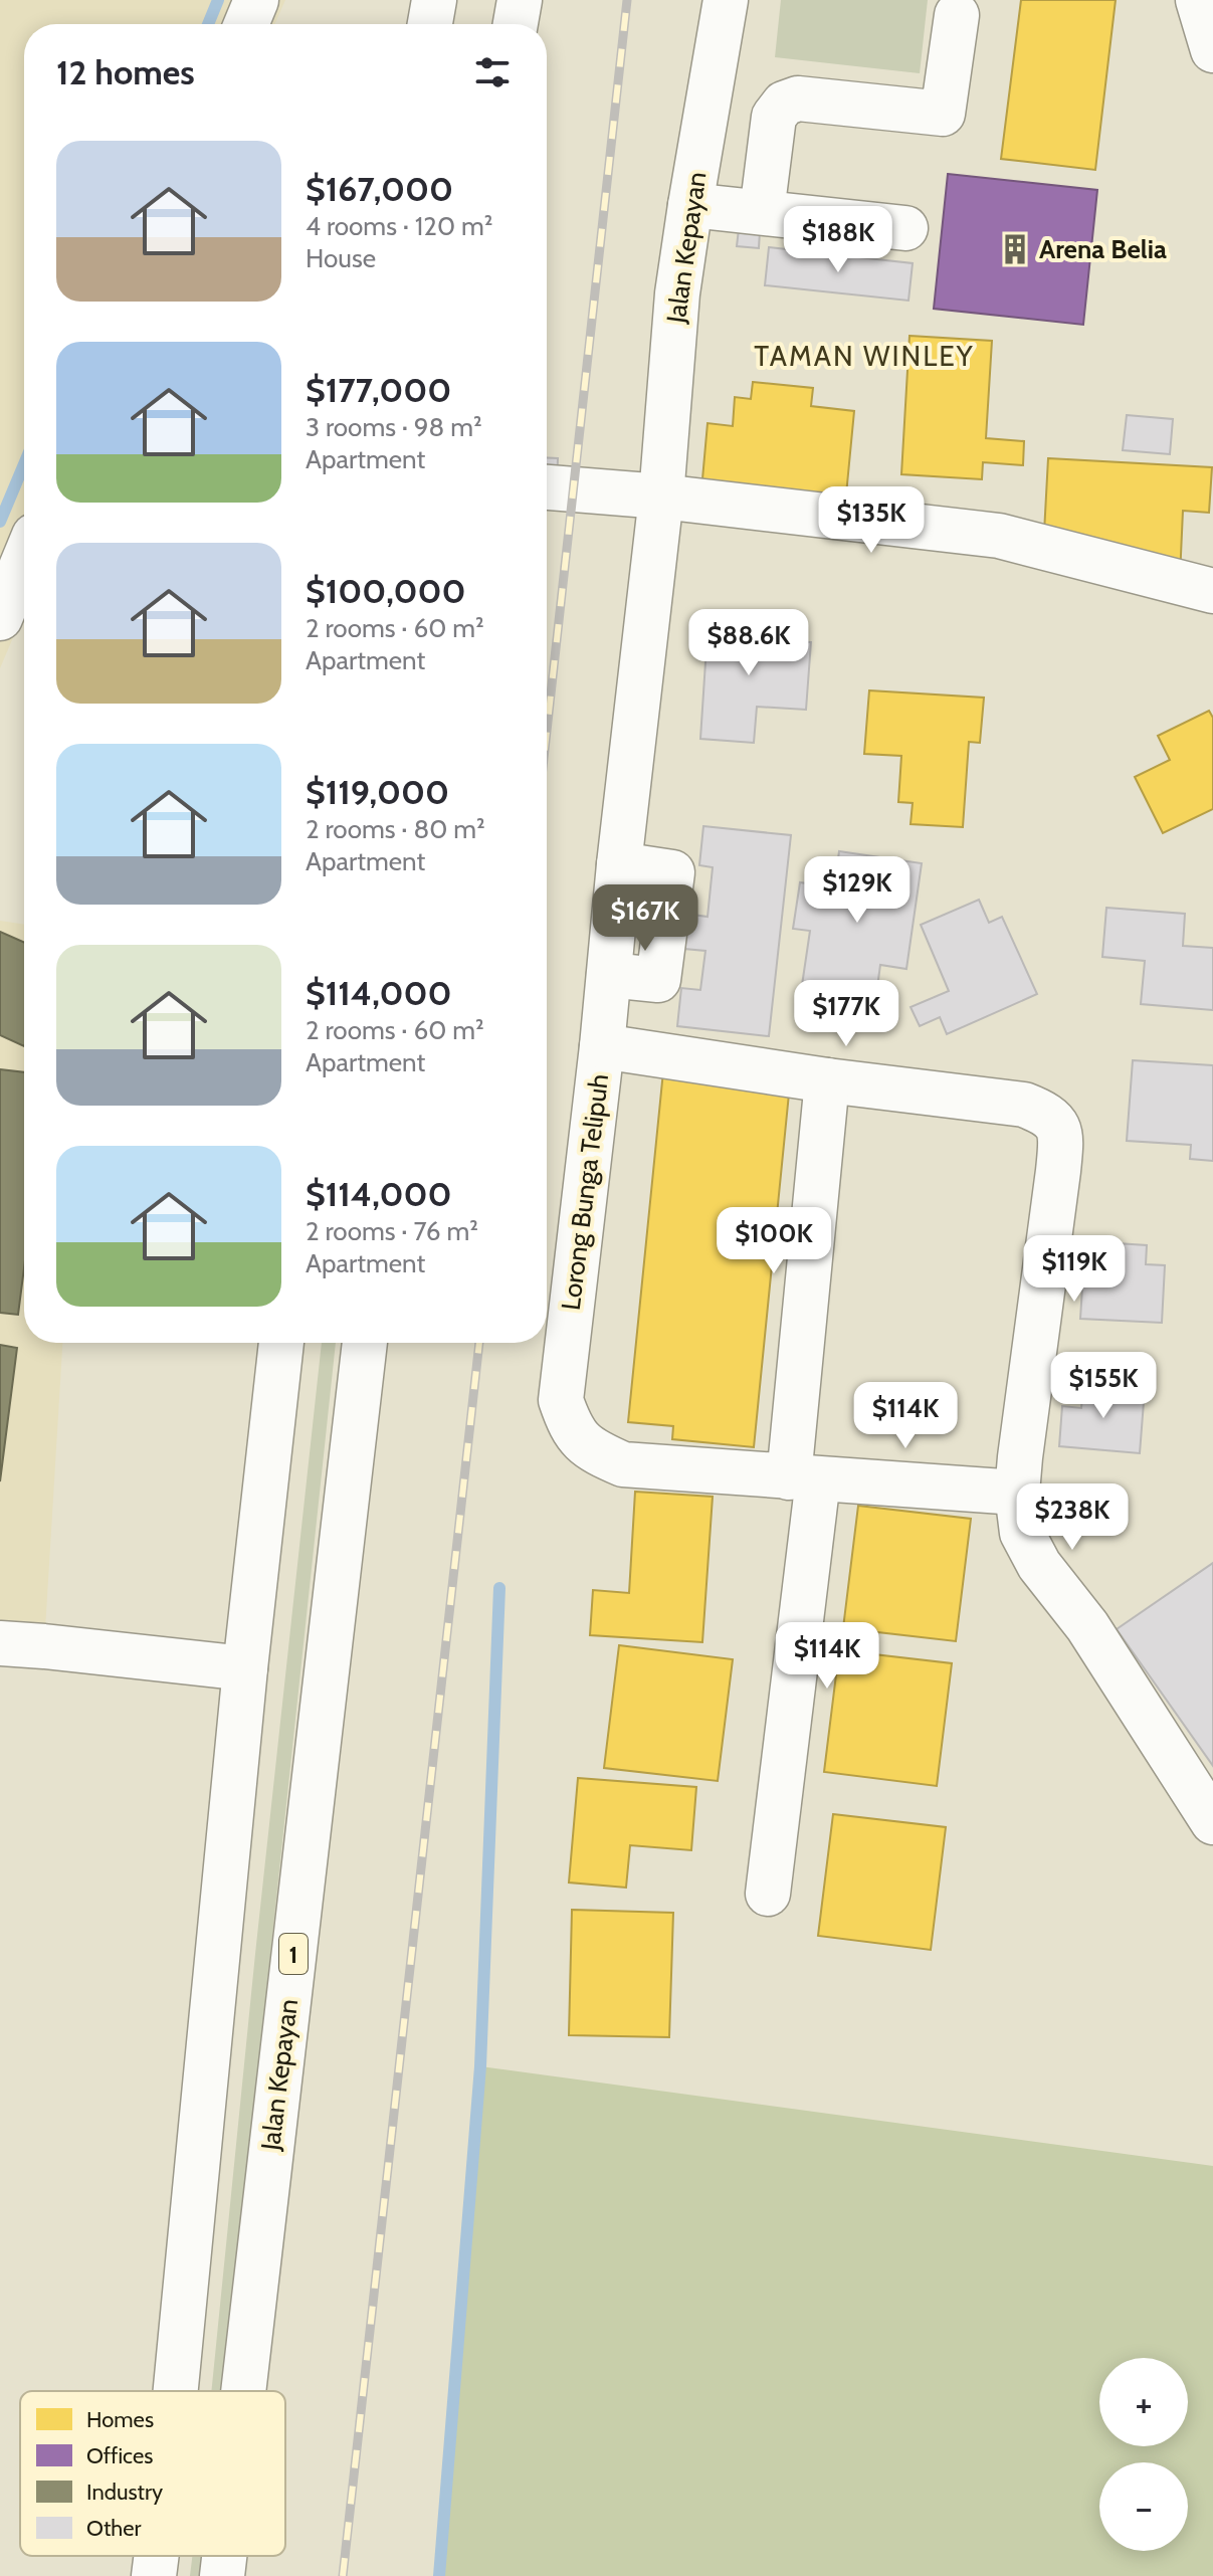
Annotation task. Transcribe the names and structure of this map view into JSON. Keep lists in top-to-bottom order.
{
  "streets": {
    "main road": ["Jalan Kepayan", "Lorong Bunga Telipuh", "1"]
  },
  "crossings": [
    ["Jalan Kepayan", "Lorong Bunga Telipuh"]
  ],
  "districts": ["TAMAN WINLEY"],
  "places": {
    "building": ["Arena Belia"]
  },
  "legend": [
    "Homes",
    "Offices",
    "Industry",
    "Other"
  ],
  "page": {
    "heading": "12 homes",
    "list": [
      {
        "name": "$167,000",
        "note": "4 rooms · 120 m² · House"
      },
      {
        "name": "$177,000",
        "note": "3 rooms · 98 m² · Apartment"
      },
      {
        "name": "$100,000",
        "note": "2 rooms · 60 m² · Apartment"
      },
      {
        "name": "$119,000",
        "note": "2 rooms · 80 m² · Apartment"
      },
      {
        "name": "$114,000",
        "note": "2 rooms · 60 m² · Apartment"
      },
      {
        "name": "$114,000",
        "note": "2 rooms · 76 m² · Apartment"
      }
    ],
    "price": [
      "$188K",
      "$135K",
      "$88.6K",
      "$129K",
      "$167K",
      "$177K",
      "$100K",
      "$119K",
      "$155K",
      "$114K",
      "$238K",
      "$114K"
    ],
    "map_buttons": ["+", "−"]
  }
}
